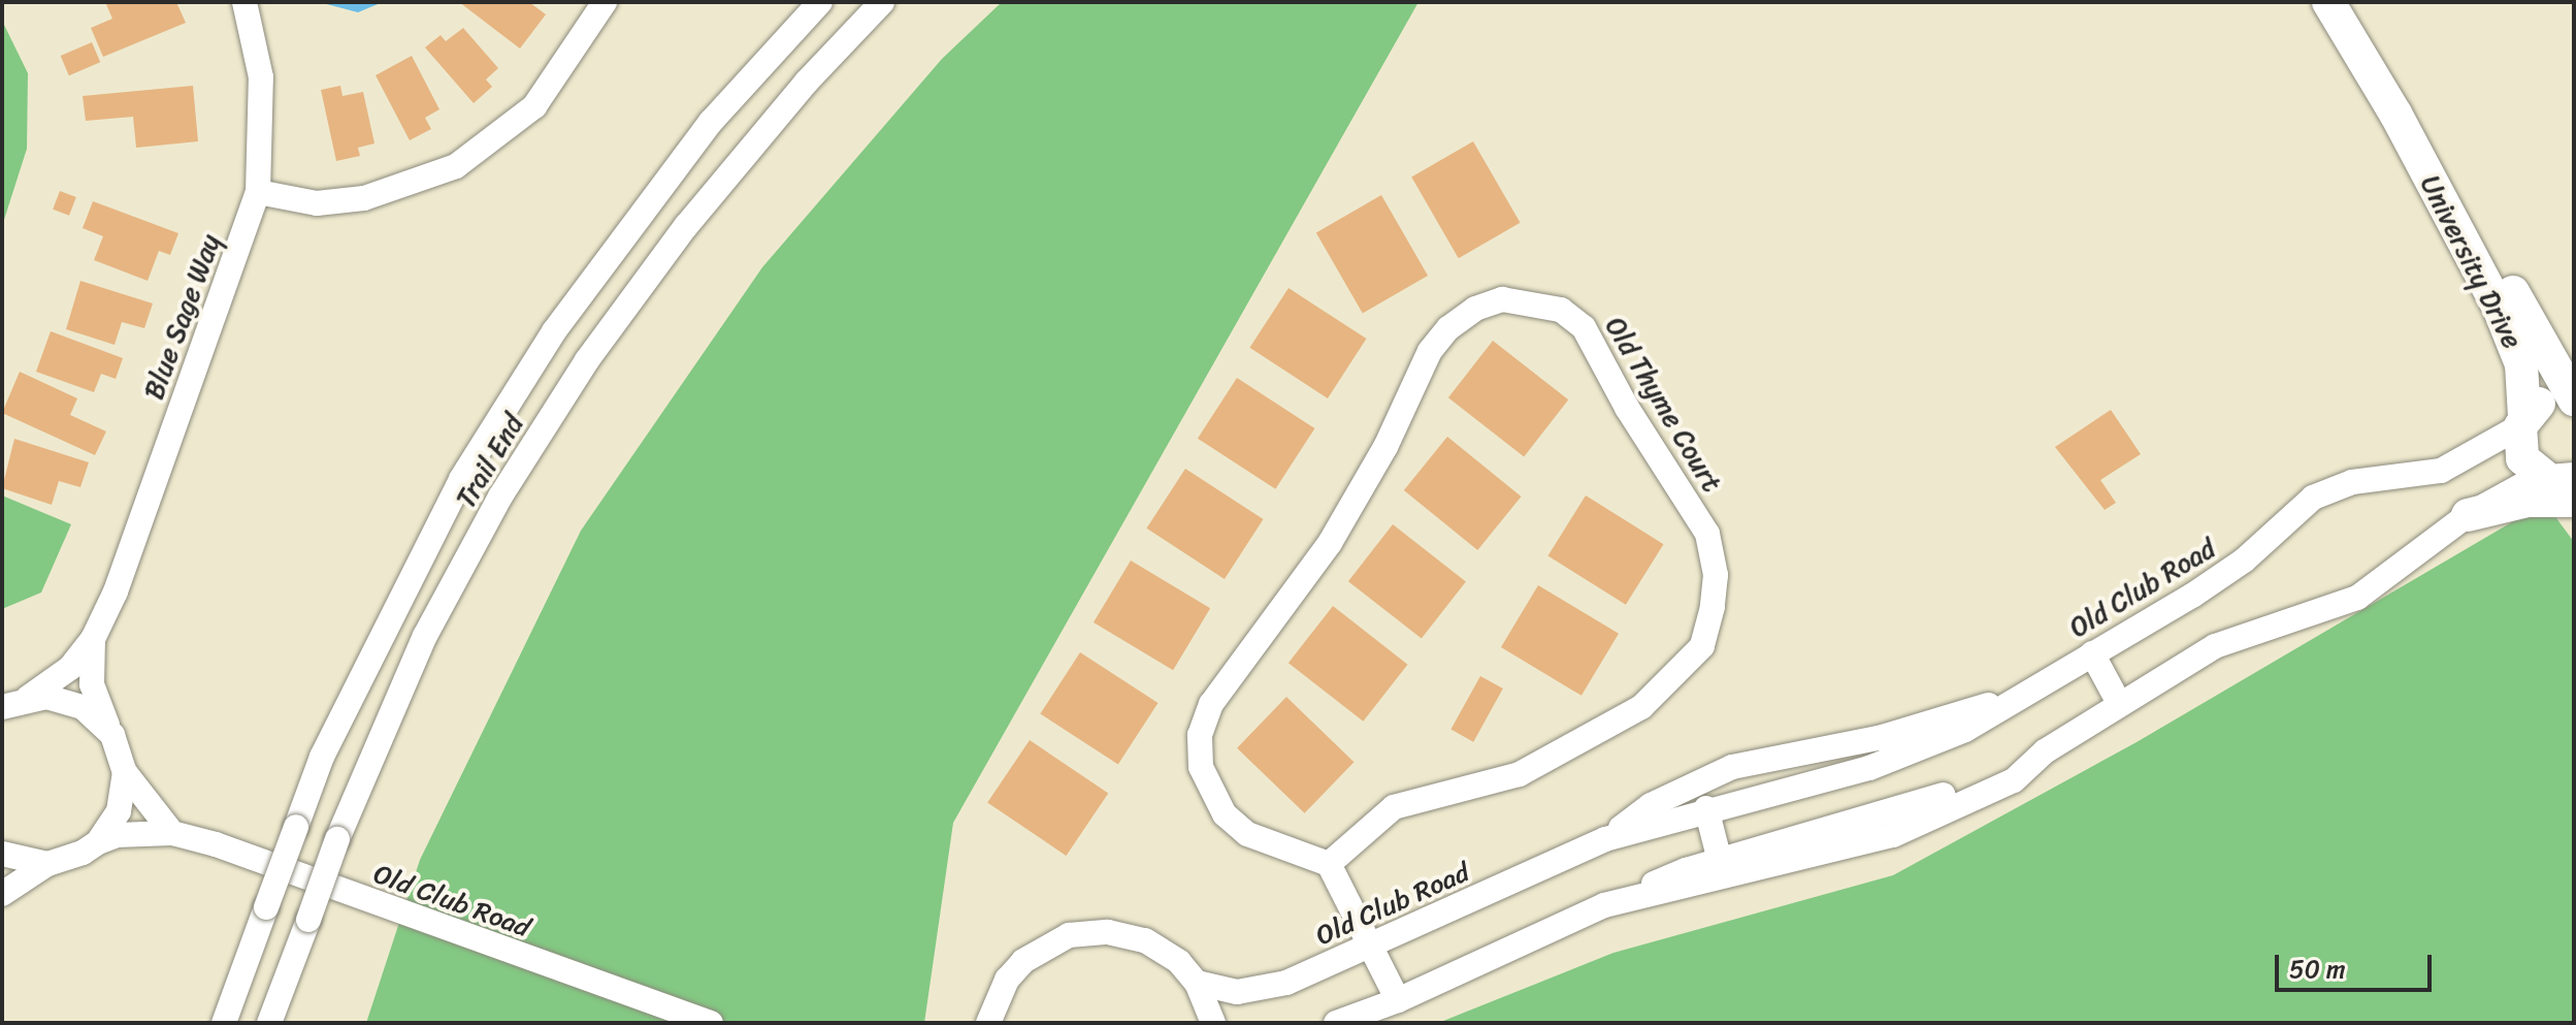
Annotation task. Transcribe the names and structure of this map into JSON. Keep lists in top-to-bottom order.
{
  "streets": {
    "main road": ["University Drive"],
    "street": [
      "Blue Sage Way",
      "Old Thyme Court",
      "Trail End",
      "Old Club Road"
    ]
  },
  "crossings": [
    ["University Drive", "Old Club Road"]
  ],
  "scale_bar": "50 m"
}
